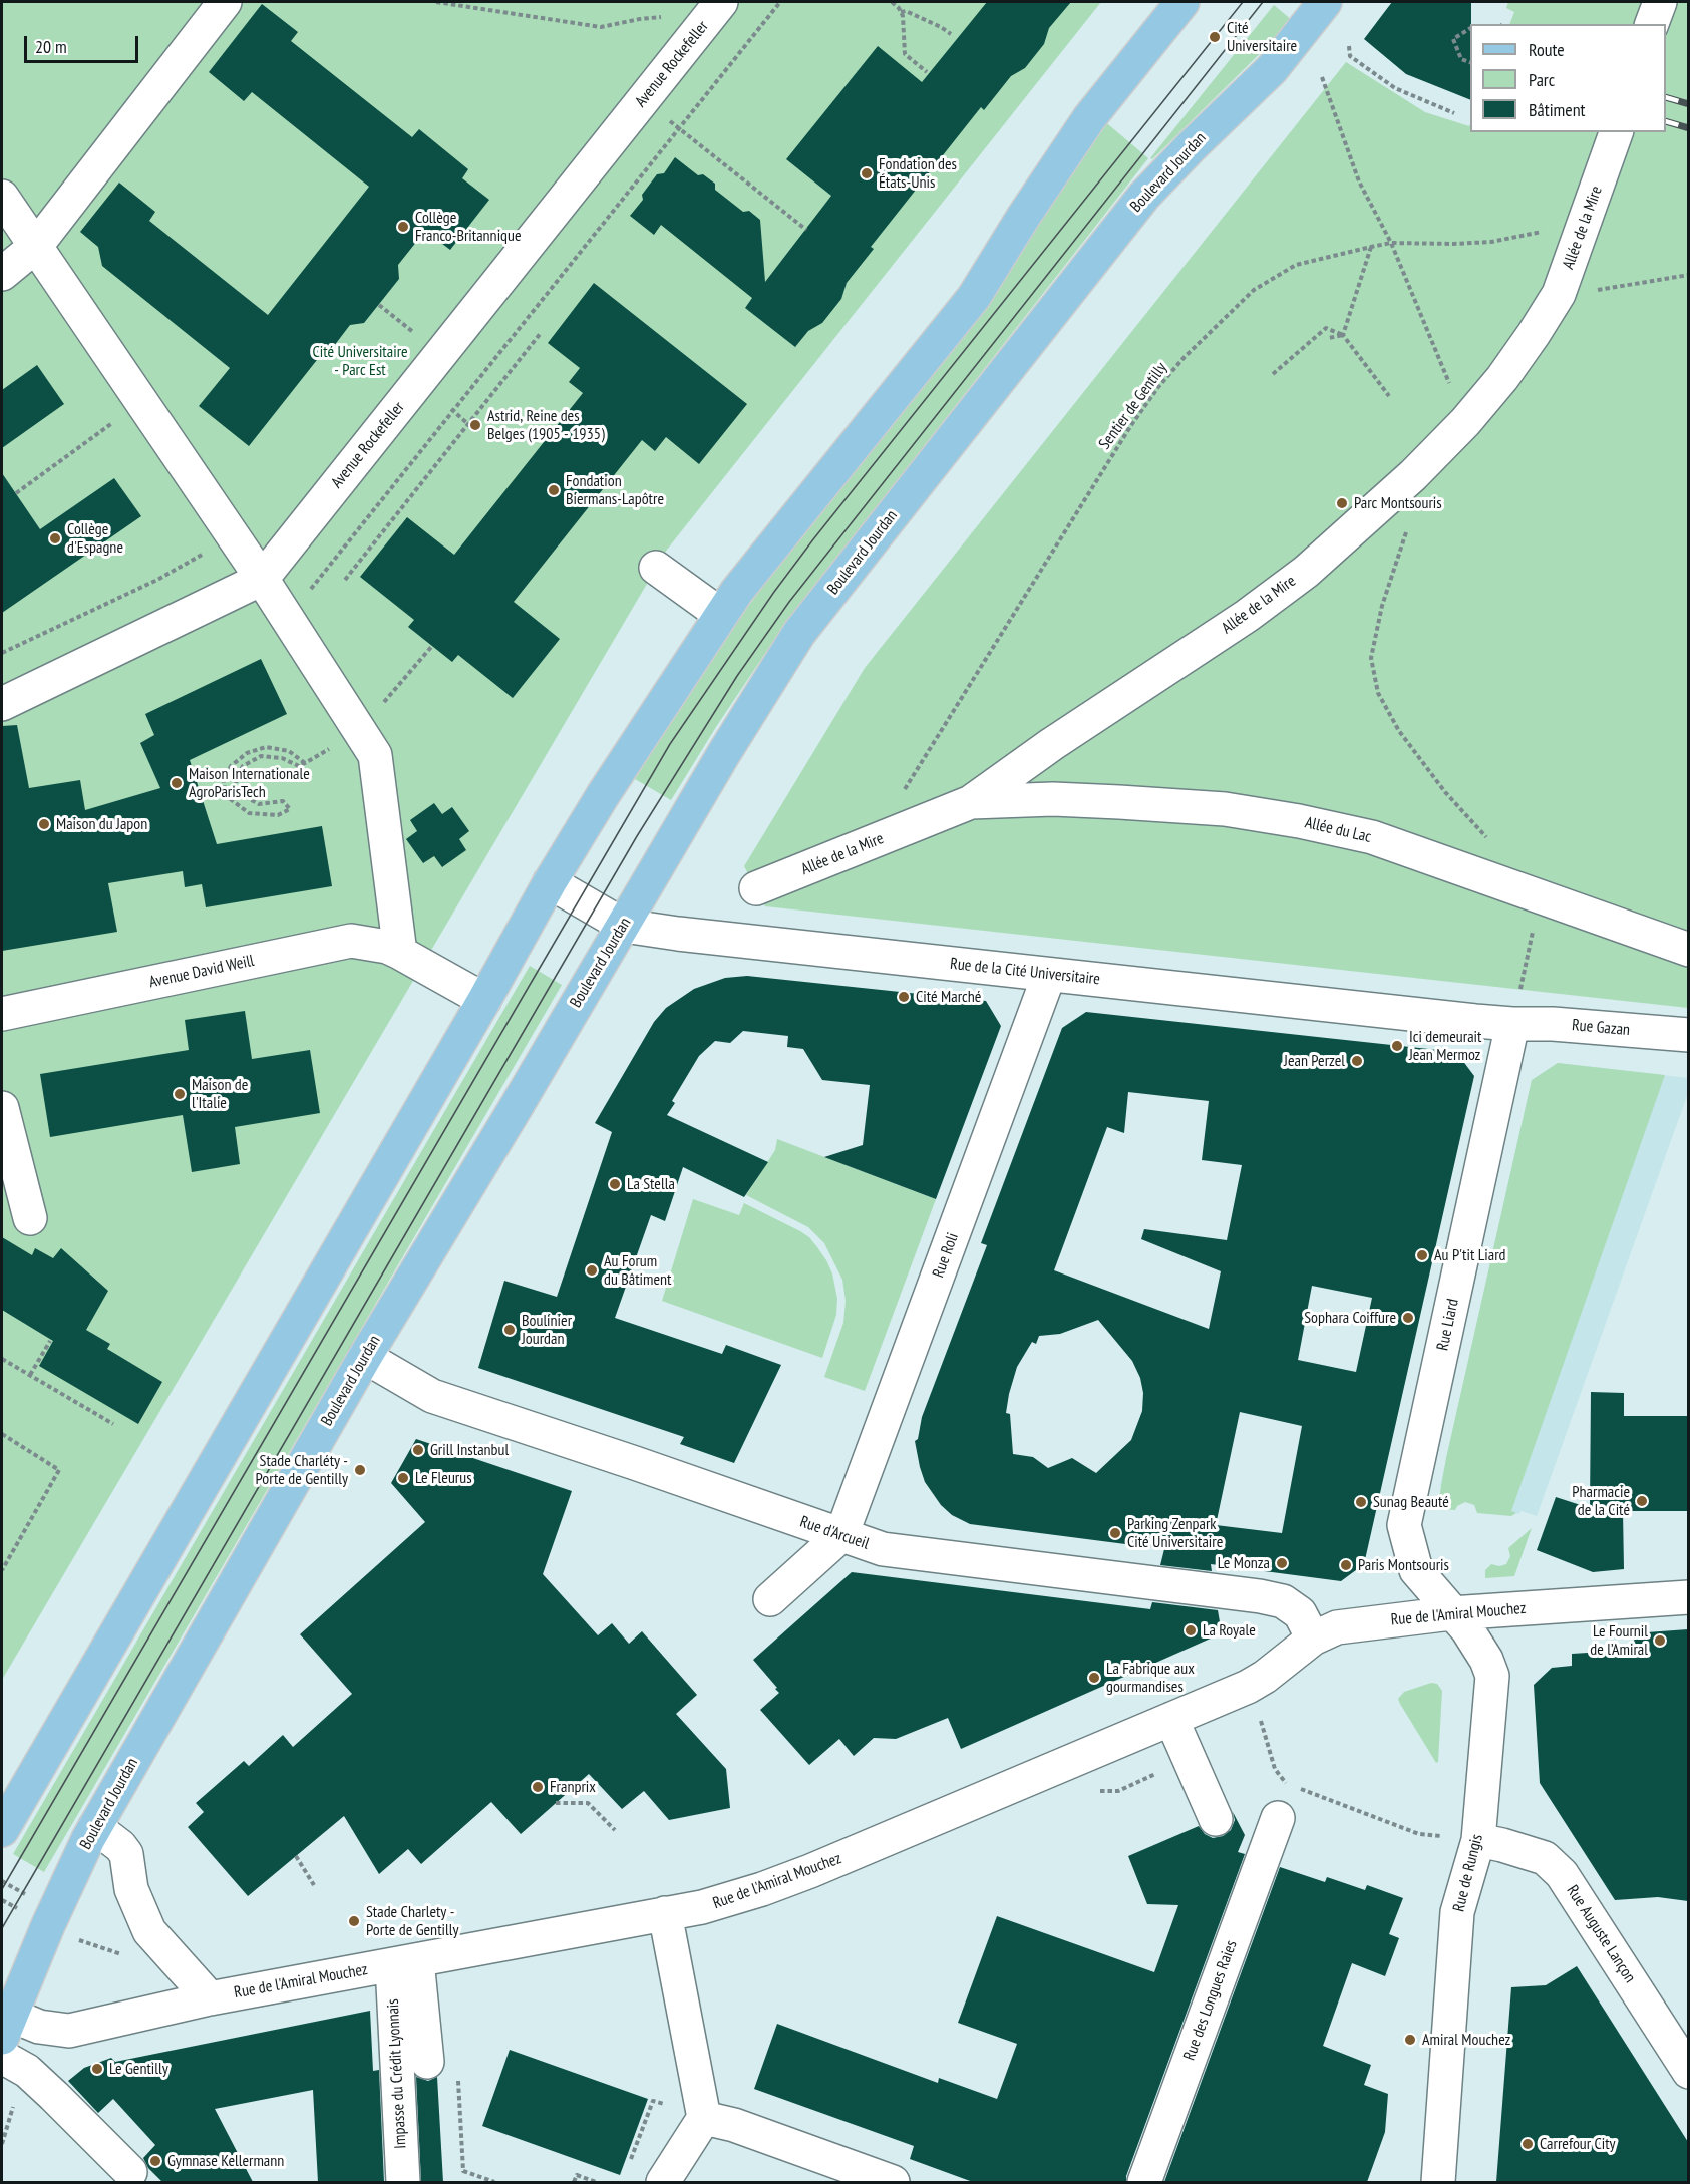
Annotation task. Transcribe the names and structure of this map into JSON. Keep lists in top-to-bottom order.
{
  "streets": {
    "main road": ["Boulevard Jourdan"],
    "street": [
      "Avenue Rockefeller",
      "Allée de la Mire",
      "Allée du Lac",
      "Avenue David Weill",
      "Rue de la Cité Universitaire",
      "Rue Gazan",
      "Rue Roli",
      "Rue Liard",
      "Rue d'Arcueil",
      "Rue de l'Amiral Mouchez",
      "Rue de Rungis",
      "Rue Auguste Lançon",
      "Rue des Longues Raies",
      "Impasse du Crédit Lyonnais"
    ],
    "path": ["Sentier de Gentilly"]
  },
  "crossings": [
    ["Boulevard Jourdan", "Rue de la Cité Universitaire"],
    ["Boulevard Jourdan", "Rue d'Arcueil"],
    ["Boulevard Jourdan", "Rue de l'Amiral Mouchez"],
    ["Allée de la Mire", "Sentier de Gentilly"],
    ["Allée de la Mire", "Allée du Lac"],
    ["Rue de la Cité Universitaire", "Rue Gazan"],
    ["Rue de la Cité Universitaire", "Rue Roli"],
    ["Rue de la Cité Universitaire", "Rue Liard"],
    ["Rue Gazan", "Rue Liard"],
    ["Rue Roli", "Rue d'Arcueil"],
    ["Rue Liard", "Rue de l'Amiral Mouchez"],
    ["Rue Liard", "Rue de Rungis"],
    ["Rue d'Arcueil", "Rue de l'Amiral Mouchez"],
    ["Rue de l'Amiral Mouchez", "Rue de Rungis"],
    ["Rue de l'Amiral Mouchez", "Impasse du Crédit Lyonnais"],
    ["Rue de Rungis", "Rue Auguste Lançon"]
  ],
  "parks": ["Cité Universitaire - Parc Est"],
  "places": [
    "Cité Universitaire",
    "Fondation des États-Unis",
    "Collège Franco-Britannique",
    "Astrid, Reine des Belges (1905 - 1935)",
    "Fondation Biermans-Lapôtre",
    "Parc Montsouris",
    "Collège d'Espagne",
    "Maison Internationale AgroParisTech",
    "Maison du Japon",
    "Cité Marché",
    "Ici demeurait Jean Mermoz",
    "Jean Perzel",
    "Maison de l'Italie",
    "La Stella",
    "Au P'tit Liard",
    "Au Forum du Bâtiment",
    "Sophara Coiffure",
    "Boulinier Jourdan",
    "Grill Instanbul",
    "Stade Charléty - Porte de Gentilly",
    "Le Fleurus",
    "Pharmacie de la Cité",
    "Sunag Beauté",
    "Parking Zenpark Cité Universitaire",
    "Le Monza",
    "Paris Montsouris",
    "La Royale",
    "Le Fournil de l’Amiral",
    "La Fabrique aux gourmandises",
    "Franprix",
    "Stade Charlety - Porte de Gentilly",
    "Amiral Mouchez",
    "Le Gentilly",
    "Carrefour City",
    "Gymnase Kellermann"
  ],
  "legend": ["Route", "Parc", "Bâtiment"],
  "scale_bar": "20 m"
}
